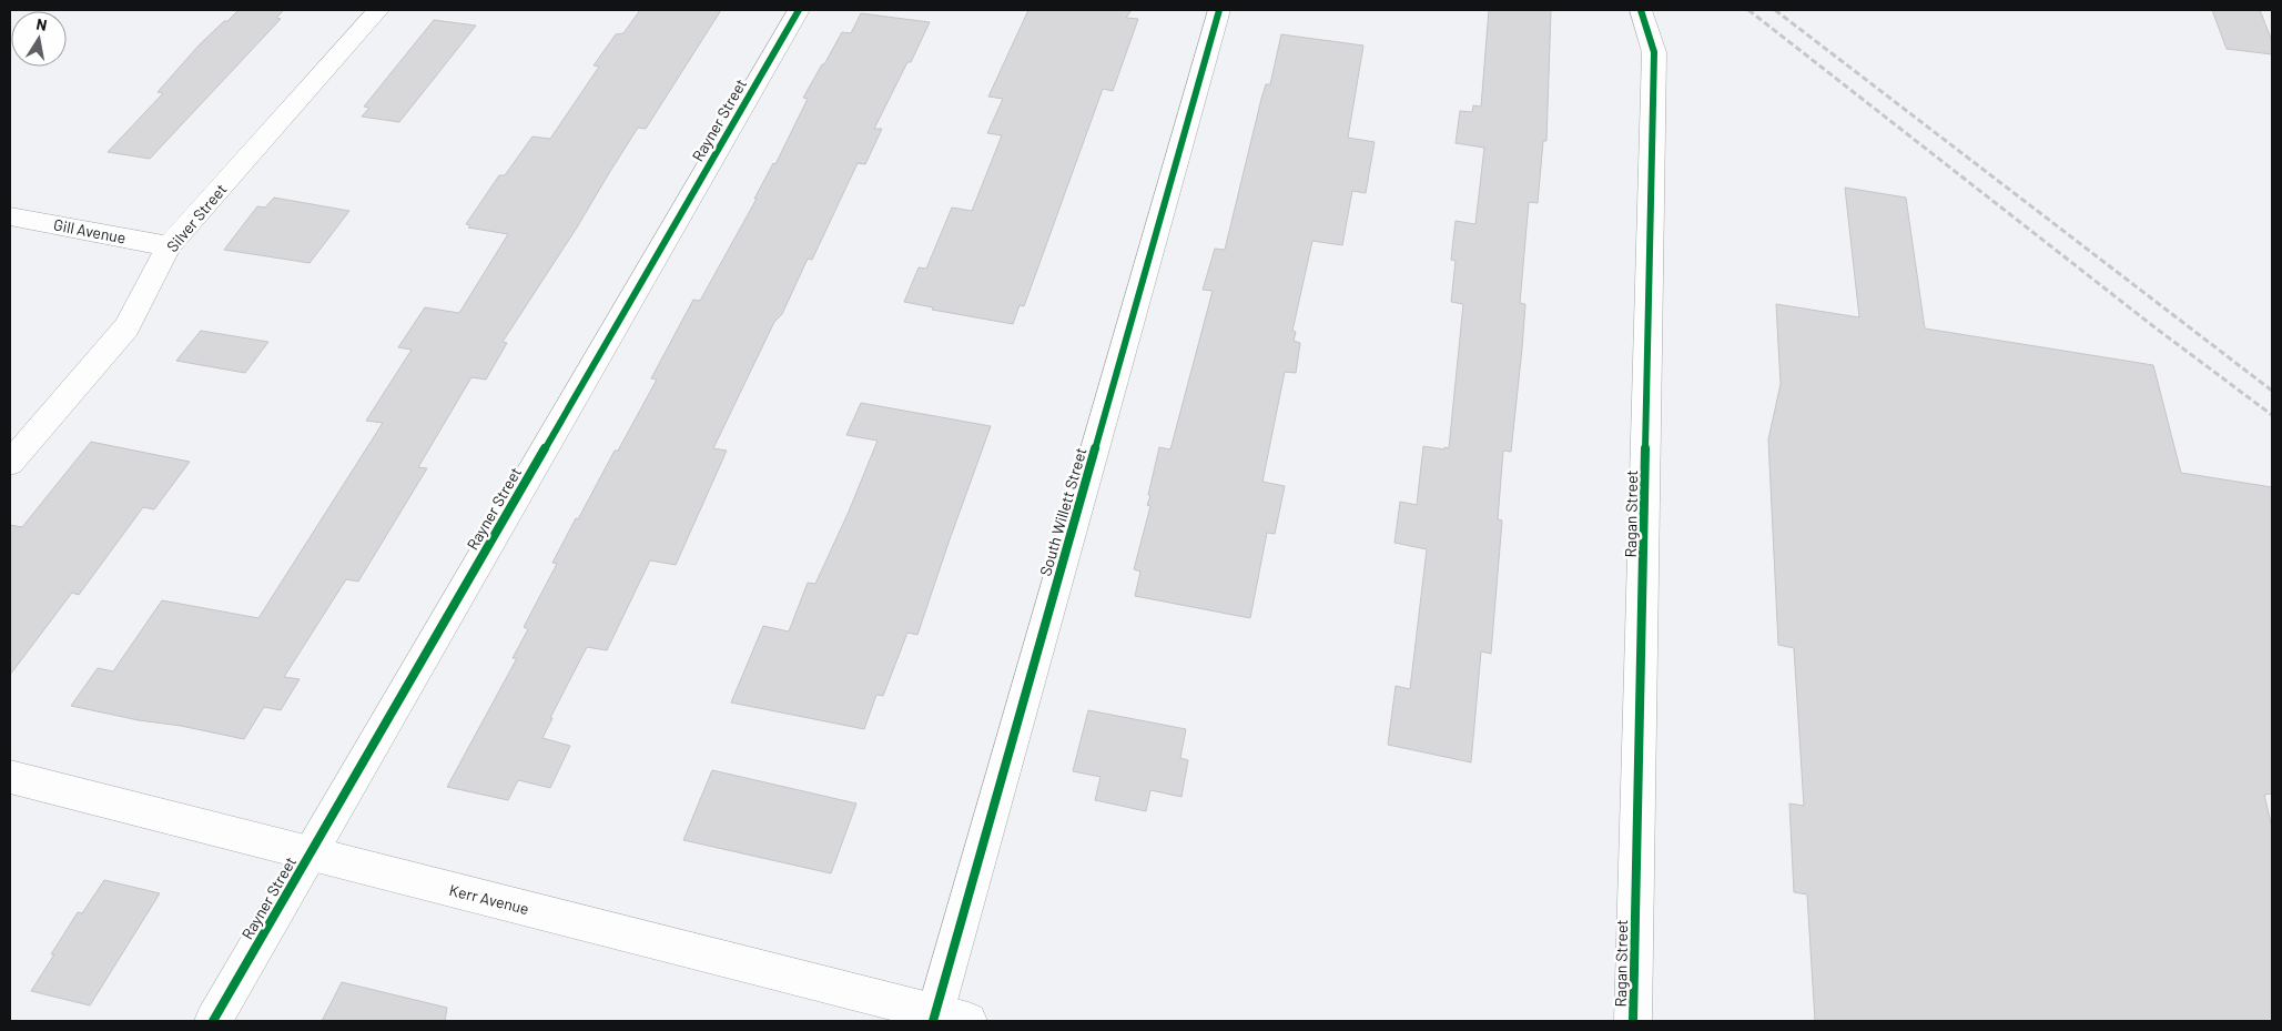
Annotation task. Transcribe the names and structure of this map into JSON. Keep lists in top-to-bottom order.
{
  "streets": {
    "street": [
      "Rayner Street",
      "Silver Street",
      "Gill Avenue",
      "South Willett Street",
      "Ragan Street",
      "Kerr Avenue"
    ]
  },
  "crossings": [
    ["Rayner Street", "Kerr Avenue"],
    ["Silver Street", "Gill Avenue"],
    ["South Willett Street", "Kerr Avenue"]
  ],
  "north": "top"
}
